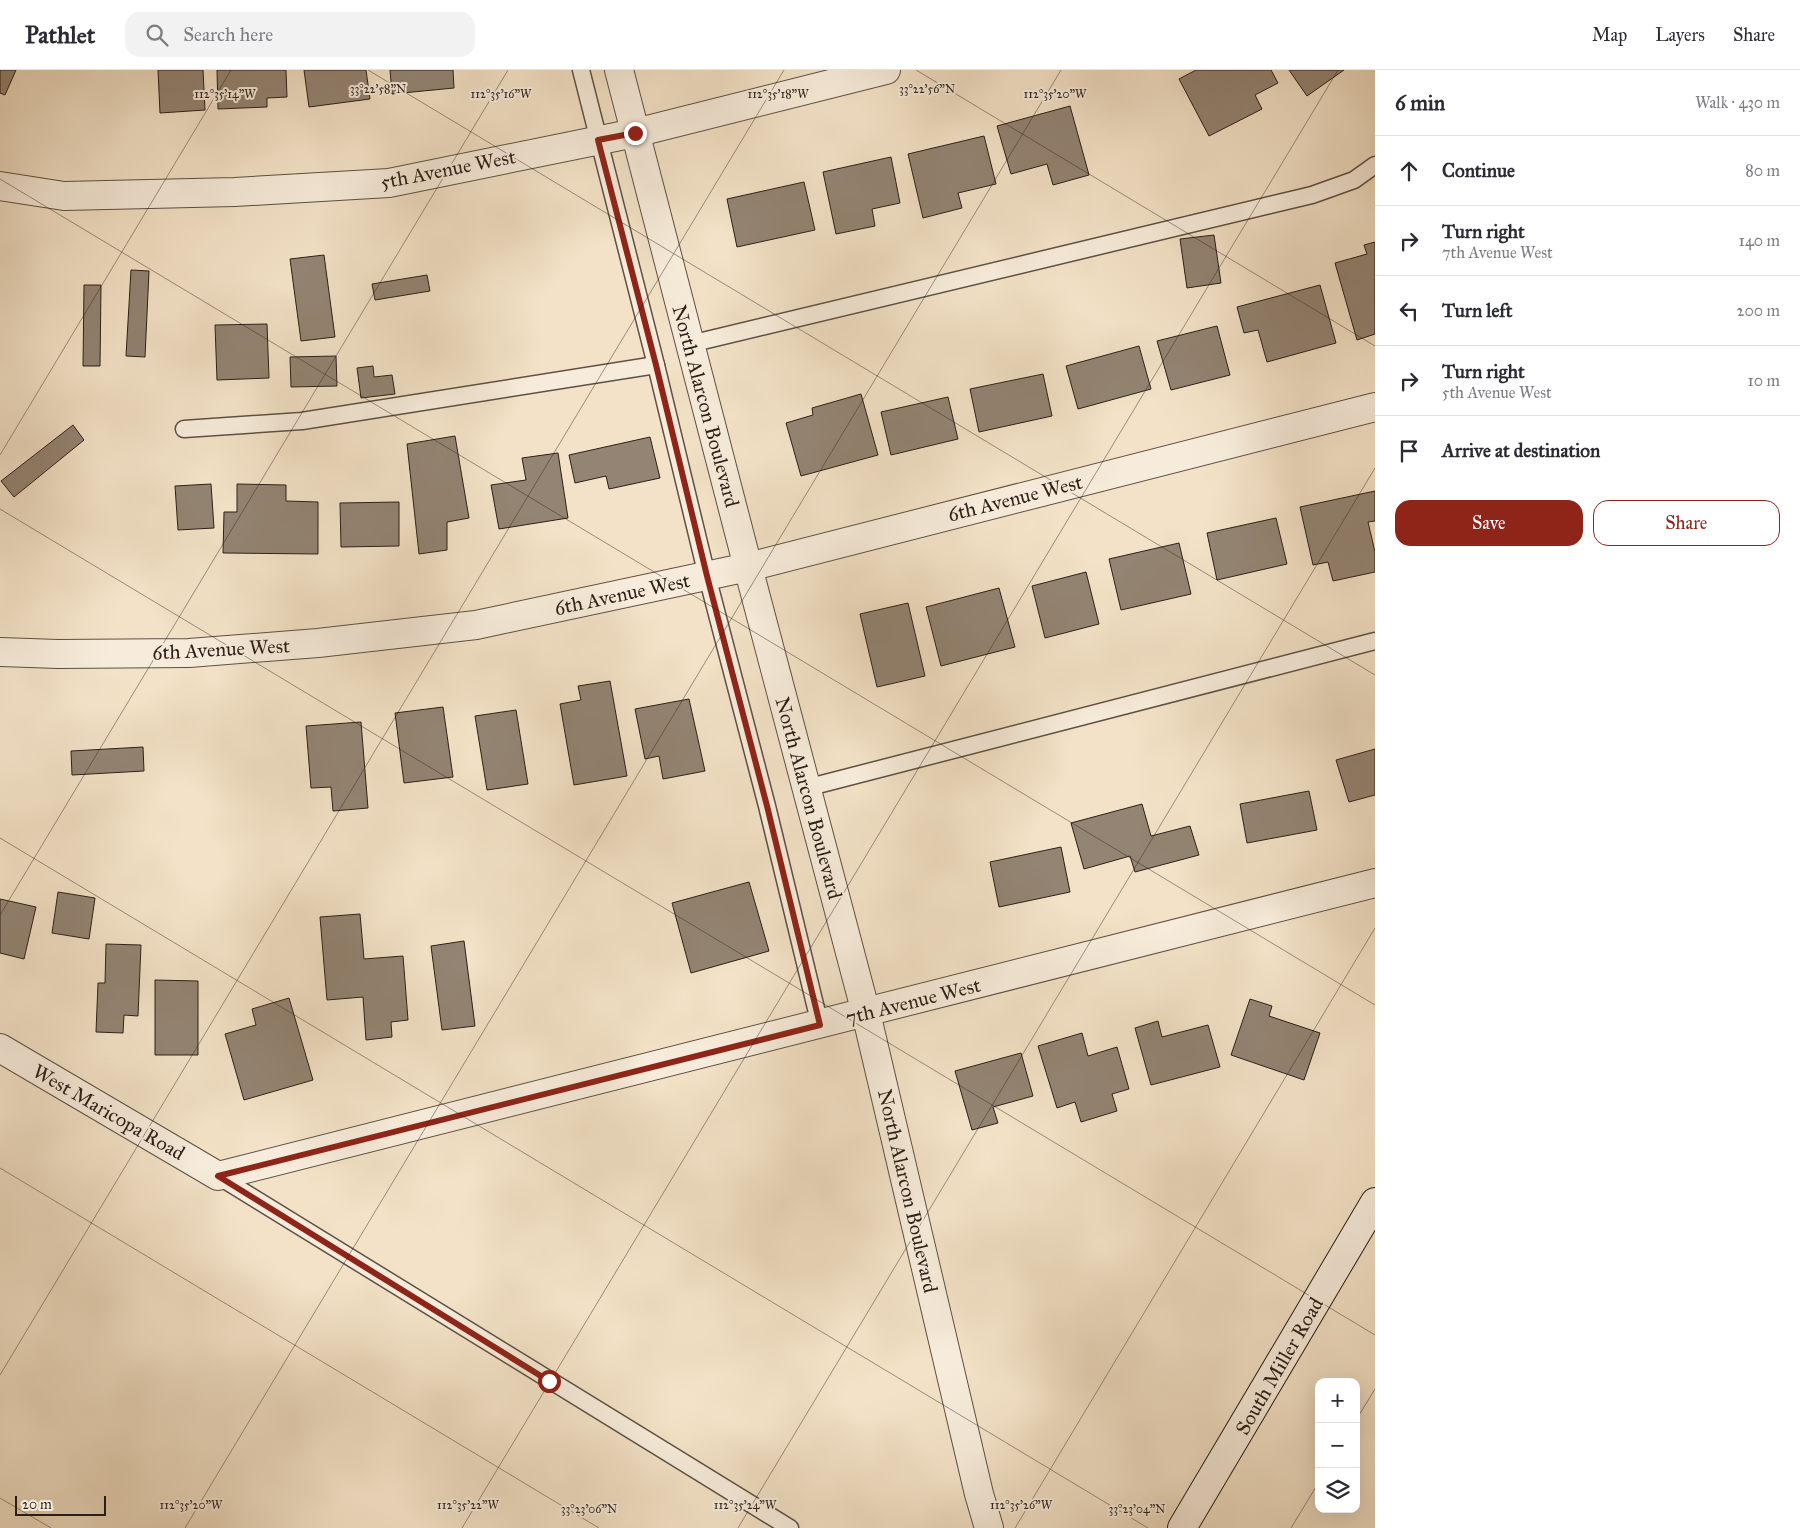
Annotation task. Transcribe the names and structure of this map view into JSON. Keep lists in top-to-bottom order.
{
  "streets": {
    "street": [
      "5th Avenue West",
      "North Alarcon Boulevard",
      "6th Avenue West",
      "7th Avenue West",
      "West Maricopa Road",
      "South Miller Road"
    ]
  },
  "crossings": [
    ["5th Avenue West", "North Alarcon Boulevard"],
    ["North Alarcon Boulevard", "6th Avenue West"],
    ["North Alarcon Boulevard", "7th Avenue West"],
    ["7th Avenue West", "West Maricopa Road"]
  ],
  "scale_bar": "20 m",
  "page": {
    "header": "Pathlet",
    "search": "Search here",
    "nav": ["Map", "Layers", "Share"],
    "heading": ["6 min", "Walk · 430 m"],
    "list": [
      ["Continue", "80 m"],
      ["Turn right", "7th Avenue West", "140 m"],
      ["Turn left", "200 m"],
      ["Turn right", "5th Avenue West", "10 m"],
      "Arrive at destination"
    ],
    "buttons": ["Save", "Share"],
    "map_buttons": ["+", "−"],
    "scale": "20 m"
  },
  "coordinates": [
    "33°22'58\"N",
    "33°22'56\"N",
    "112°35'14\"W",
    "112°35'18\"W",
    "112°35'16\"W",
    "112°35'20\"W",
    "112°35'22\"W",
    "112°35'24\"W",
    "112°35'26\"W",
    "33°23'06\"N",
    "33°23'04\"N"
  ]
}
